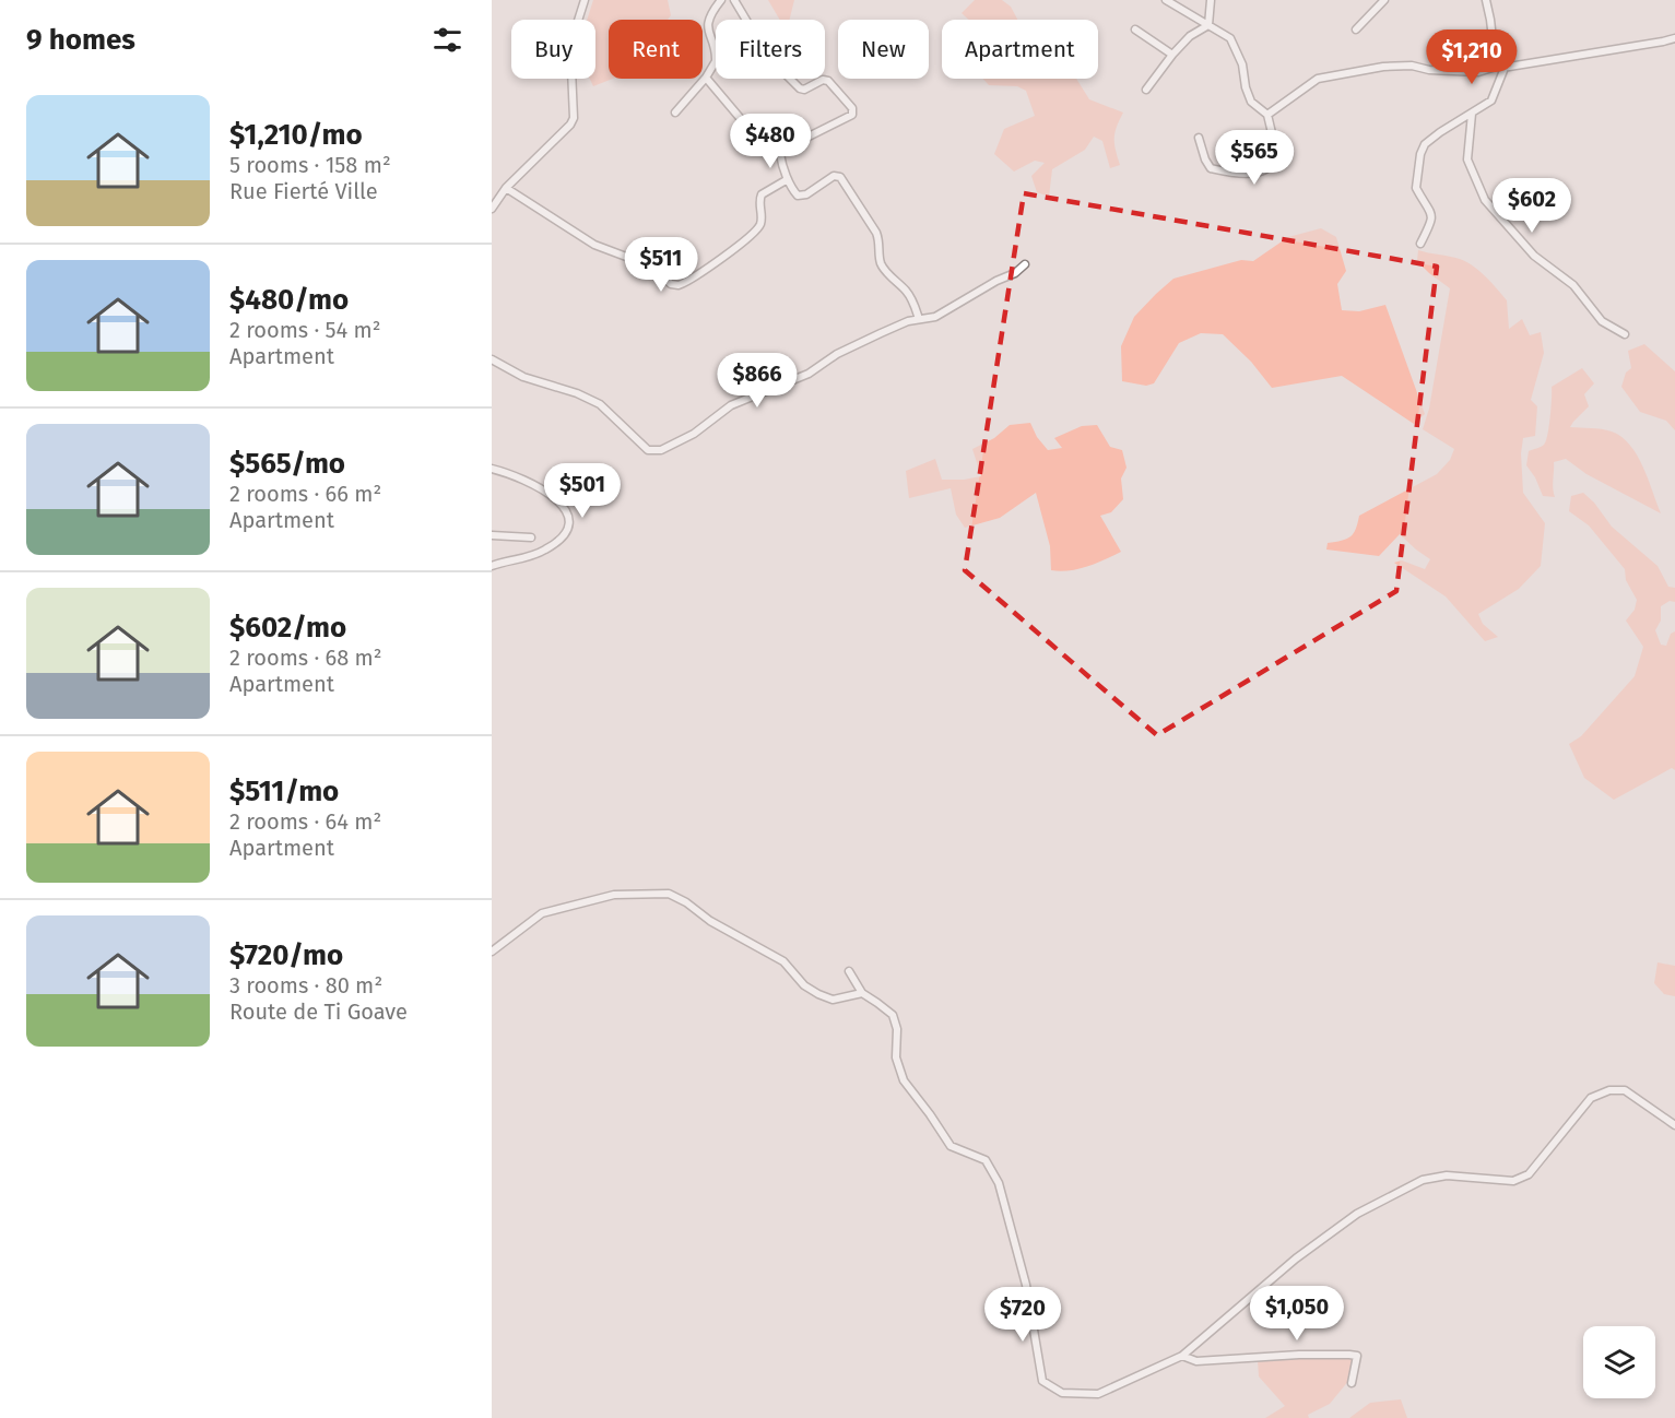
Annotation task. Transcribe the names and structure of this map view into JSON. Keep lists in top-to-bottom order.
{
  "page": {
    "heading": "9 homes",
    "chip": [
      "Buy",
      "Rent",
      "Filters",
      "New",
      "Apartment"
    ],
    "price": [
      "$1,210",
      "$480",
      "$565",
      "$602",
      "$511",
      "$866",
      "$501",
      "$1,050",
      "$720"
    ],
    "list": [
      {
        "name": "$1,210/mo",
        "note": "5 rooms · 158 m² · Rue Fierté Ville"
      },
      {
        "name": "$480/mo",
        "note": "2 rooms · 54 m² · Apartment"
      },
      {
        "name": "$565/mo",
        "note": "2 rooms · 66 m² · Apartment"
      },
      {
        "name": "$602/mo",
        "note": "2 rooms · 68 m² · Apartment"
      },
      {
        "name": "$511/mo",
        "note": "2 rooms · 64 m² · Apartment"
      },
      {
        "name": "$720/mo",
        "note": "3 rooms · 80 m² · Route de Ti Goave"
      }
    ]
  }
}
